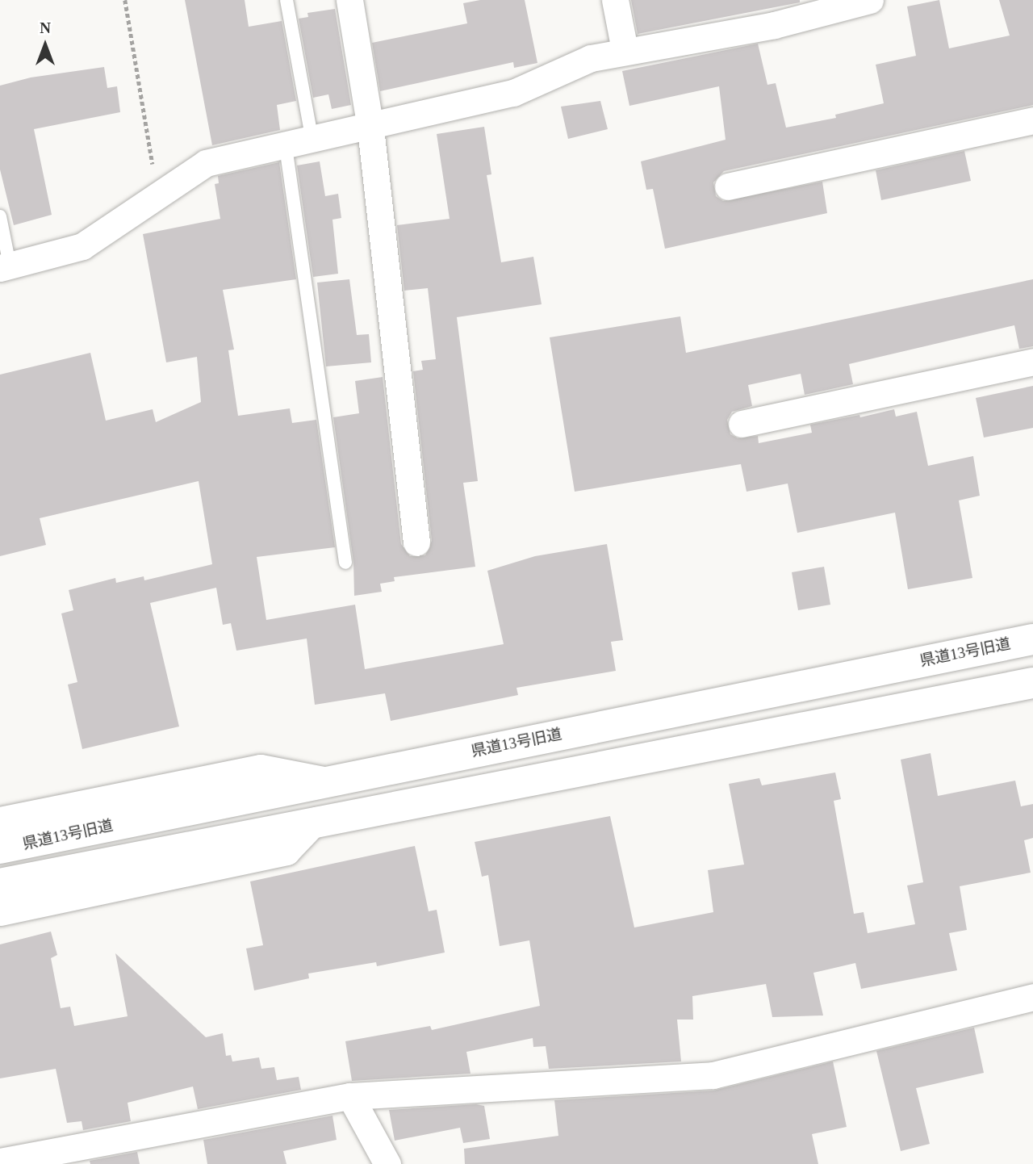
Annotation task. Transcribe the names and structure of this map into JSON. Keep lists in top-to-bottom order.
{
  "streets": {
    "street": ["県道13号旧道"]
  },
  "north": "top"
}
